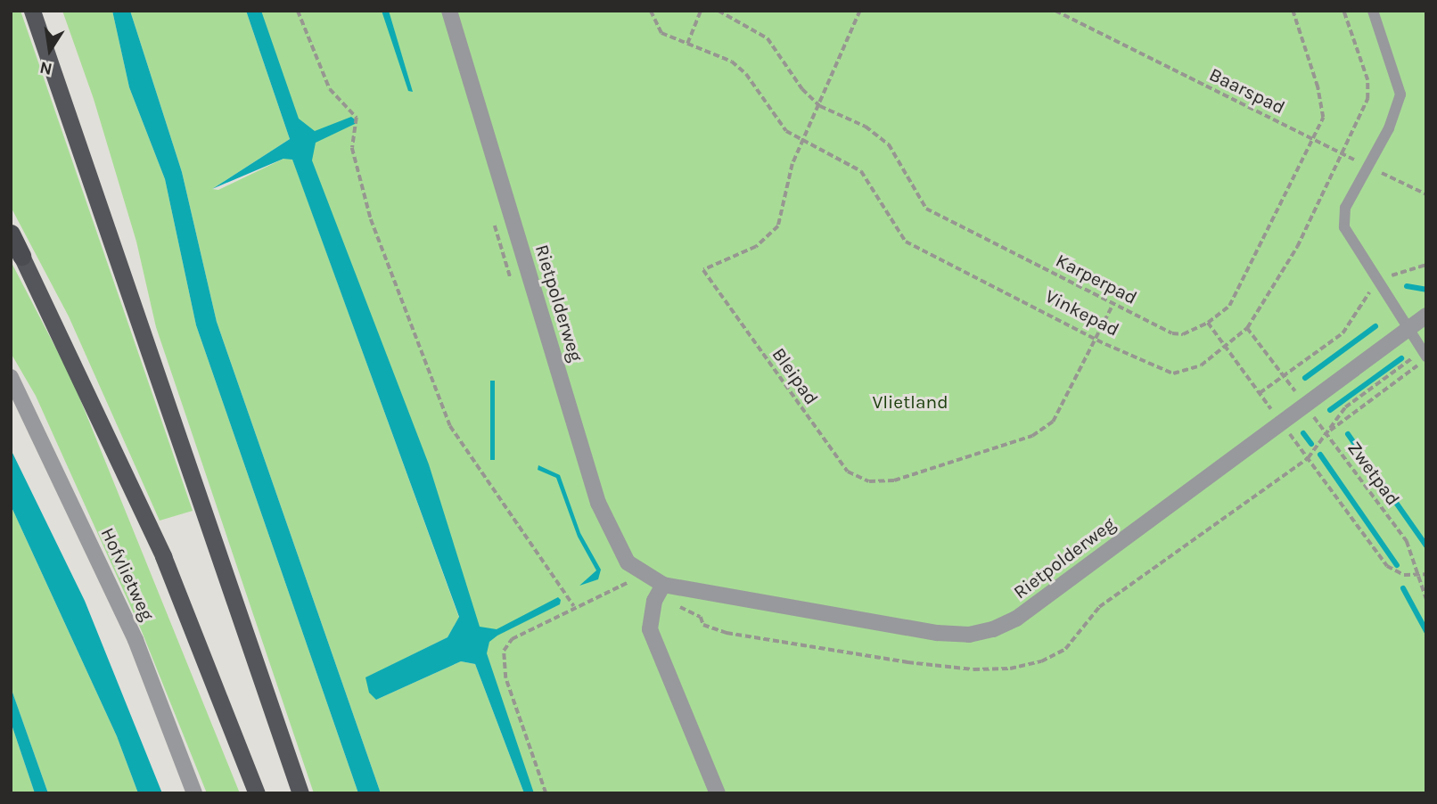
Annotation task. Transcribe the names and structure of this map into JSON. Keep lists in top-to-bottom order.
{
  "streets": {
    "street": ["Rietpolderweg", "Hofvlietweg"],
    "path": [
      "Baarspad",
      "Karperpad",
      "Vinkepad",
      "Bleipad",
      "Zwetpad"
    ]
  },
  "crossings": [
    ["Baarspad", "Karperpad"],
    ["Baarspad", "Vinkepad"],
    ["Karperpad", "Bleipad"],
    ["Vinkepad", "Bleipad"]
  ],
  "parks": ["Vlietland"],
  "north": "bottom"
}
